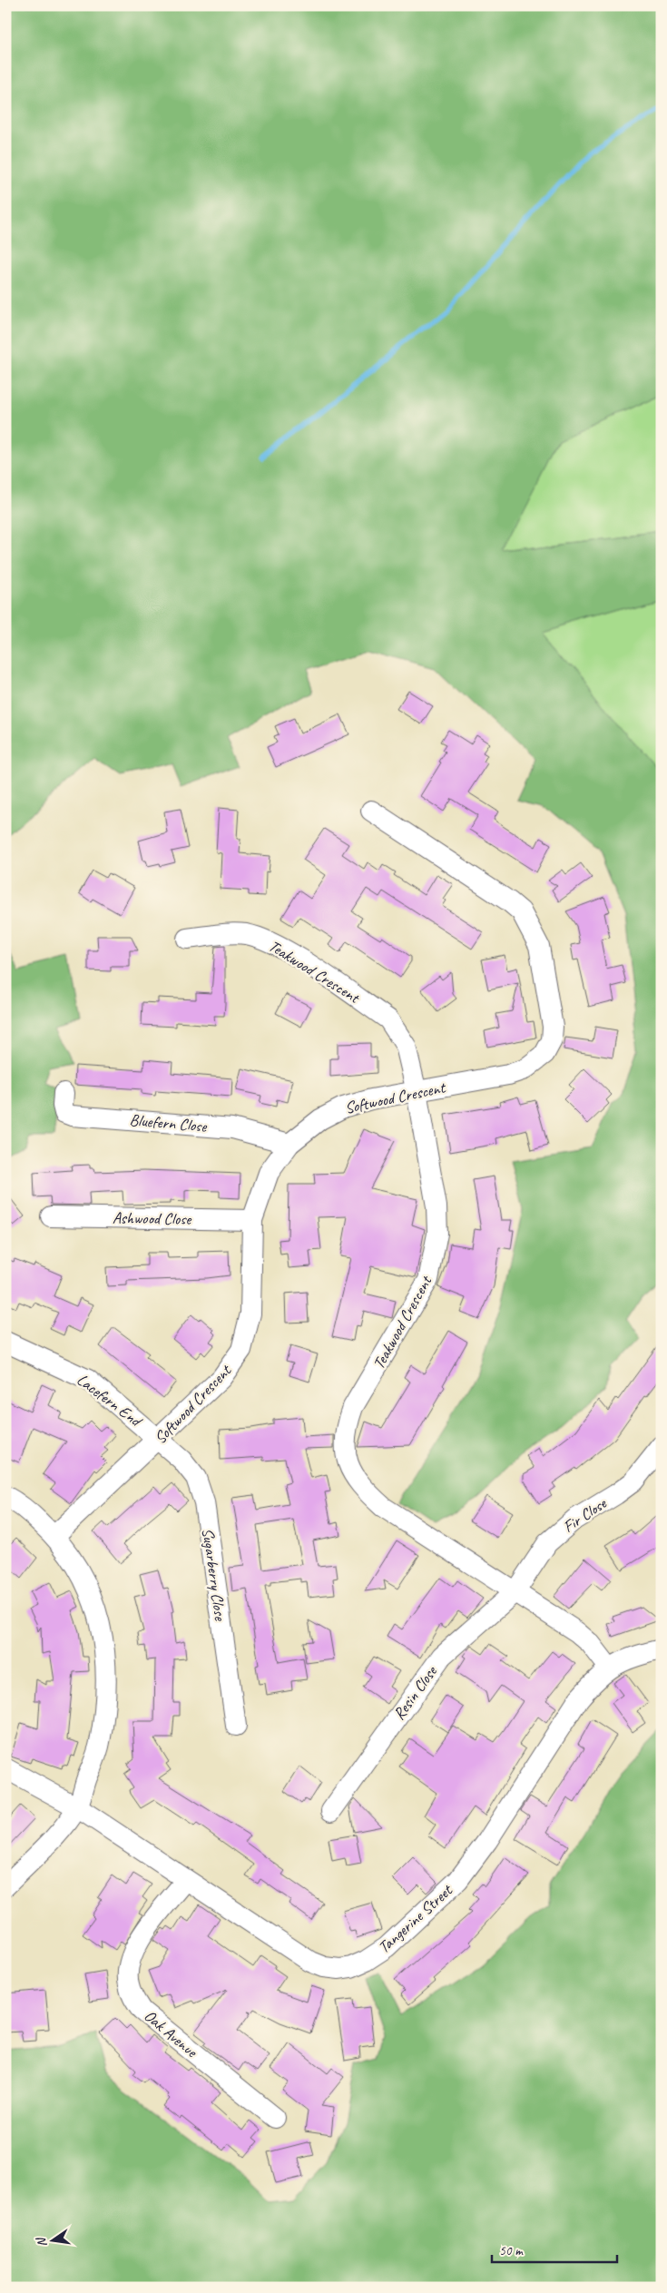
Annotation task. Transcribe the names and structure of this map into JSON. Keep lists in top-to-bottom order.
{
  "streets": {
    "street": [
      "Teakwood Crescent",
      "Softwood Crescent",
      "Bluefern Close",
      "Ashwood Close",
      "Lacefern End",
      "Fir Close",
      "Sugarberry Close",
      "Resin Close",
      "Tangerine Street",
      "Oak Avenue"
    ]
  },
  "crossings": [
    ["Teakwood Crescent", "Softwood Crescent"],
    ["Teakwood Crescent", "Fir Close"],
    ["Teakwood Crescent", "Resin Close"],
    ["Teakwood Crescent", "Tangerine Street"],
    ["Softwood Crescent", "Bluefern Close"],
    ["Softwood Crescent", "Ashwood Close"],
    ["Softwood Crescent", "Lacefern End"],
    ["Softwood Crescent", "Sugarberry Close"],
    ["Lacefern End", "Sugarberry Close"],
    ["Fir Close", "Resin Close"],
    ["Tangerine Street", "Oak Avenue"]
  ],
  "scale_bar": "50 m",
  "north": "left"
}
